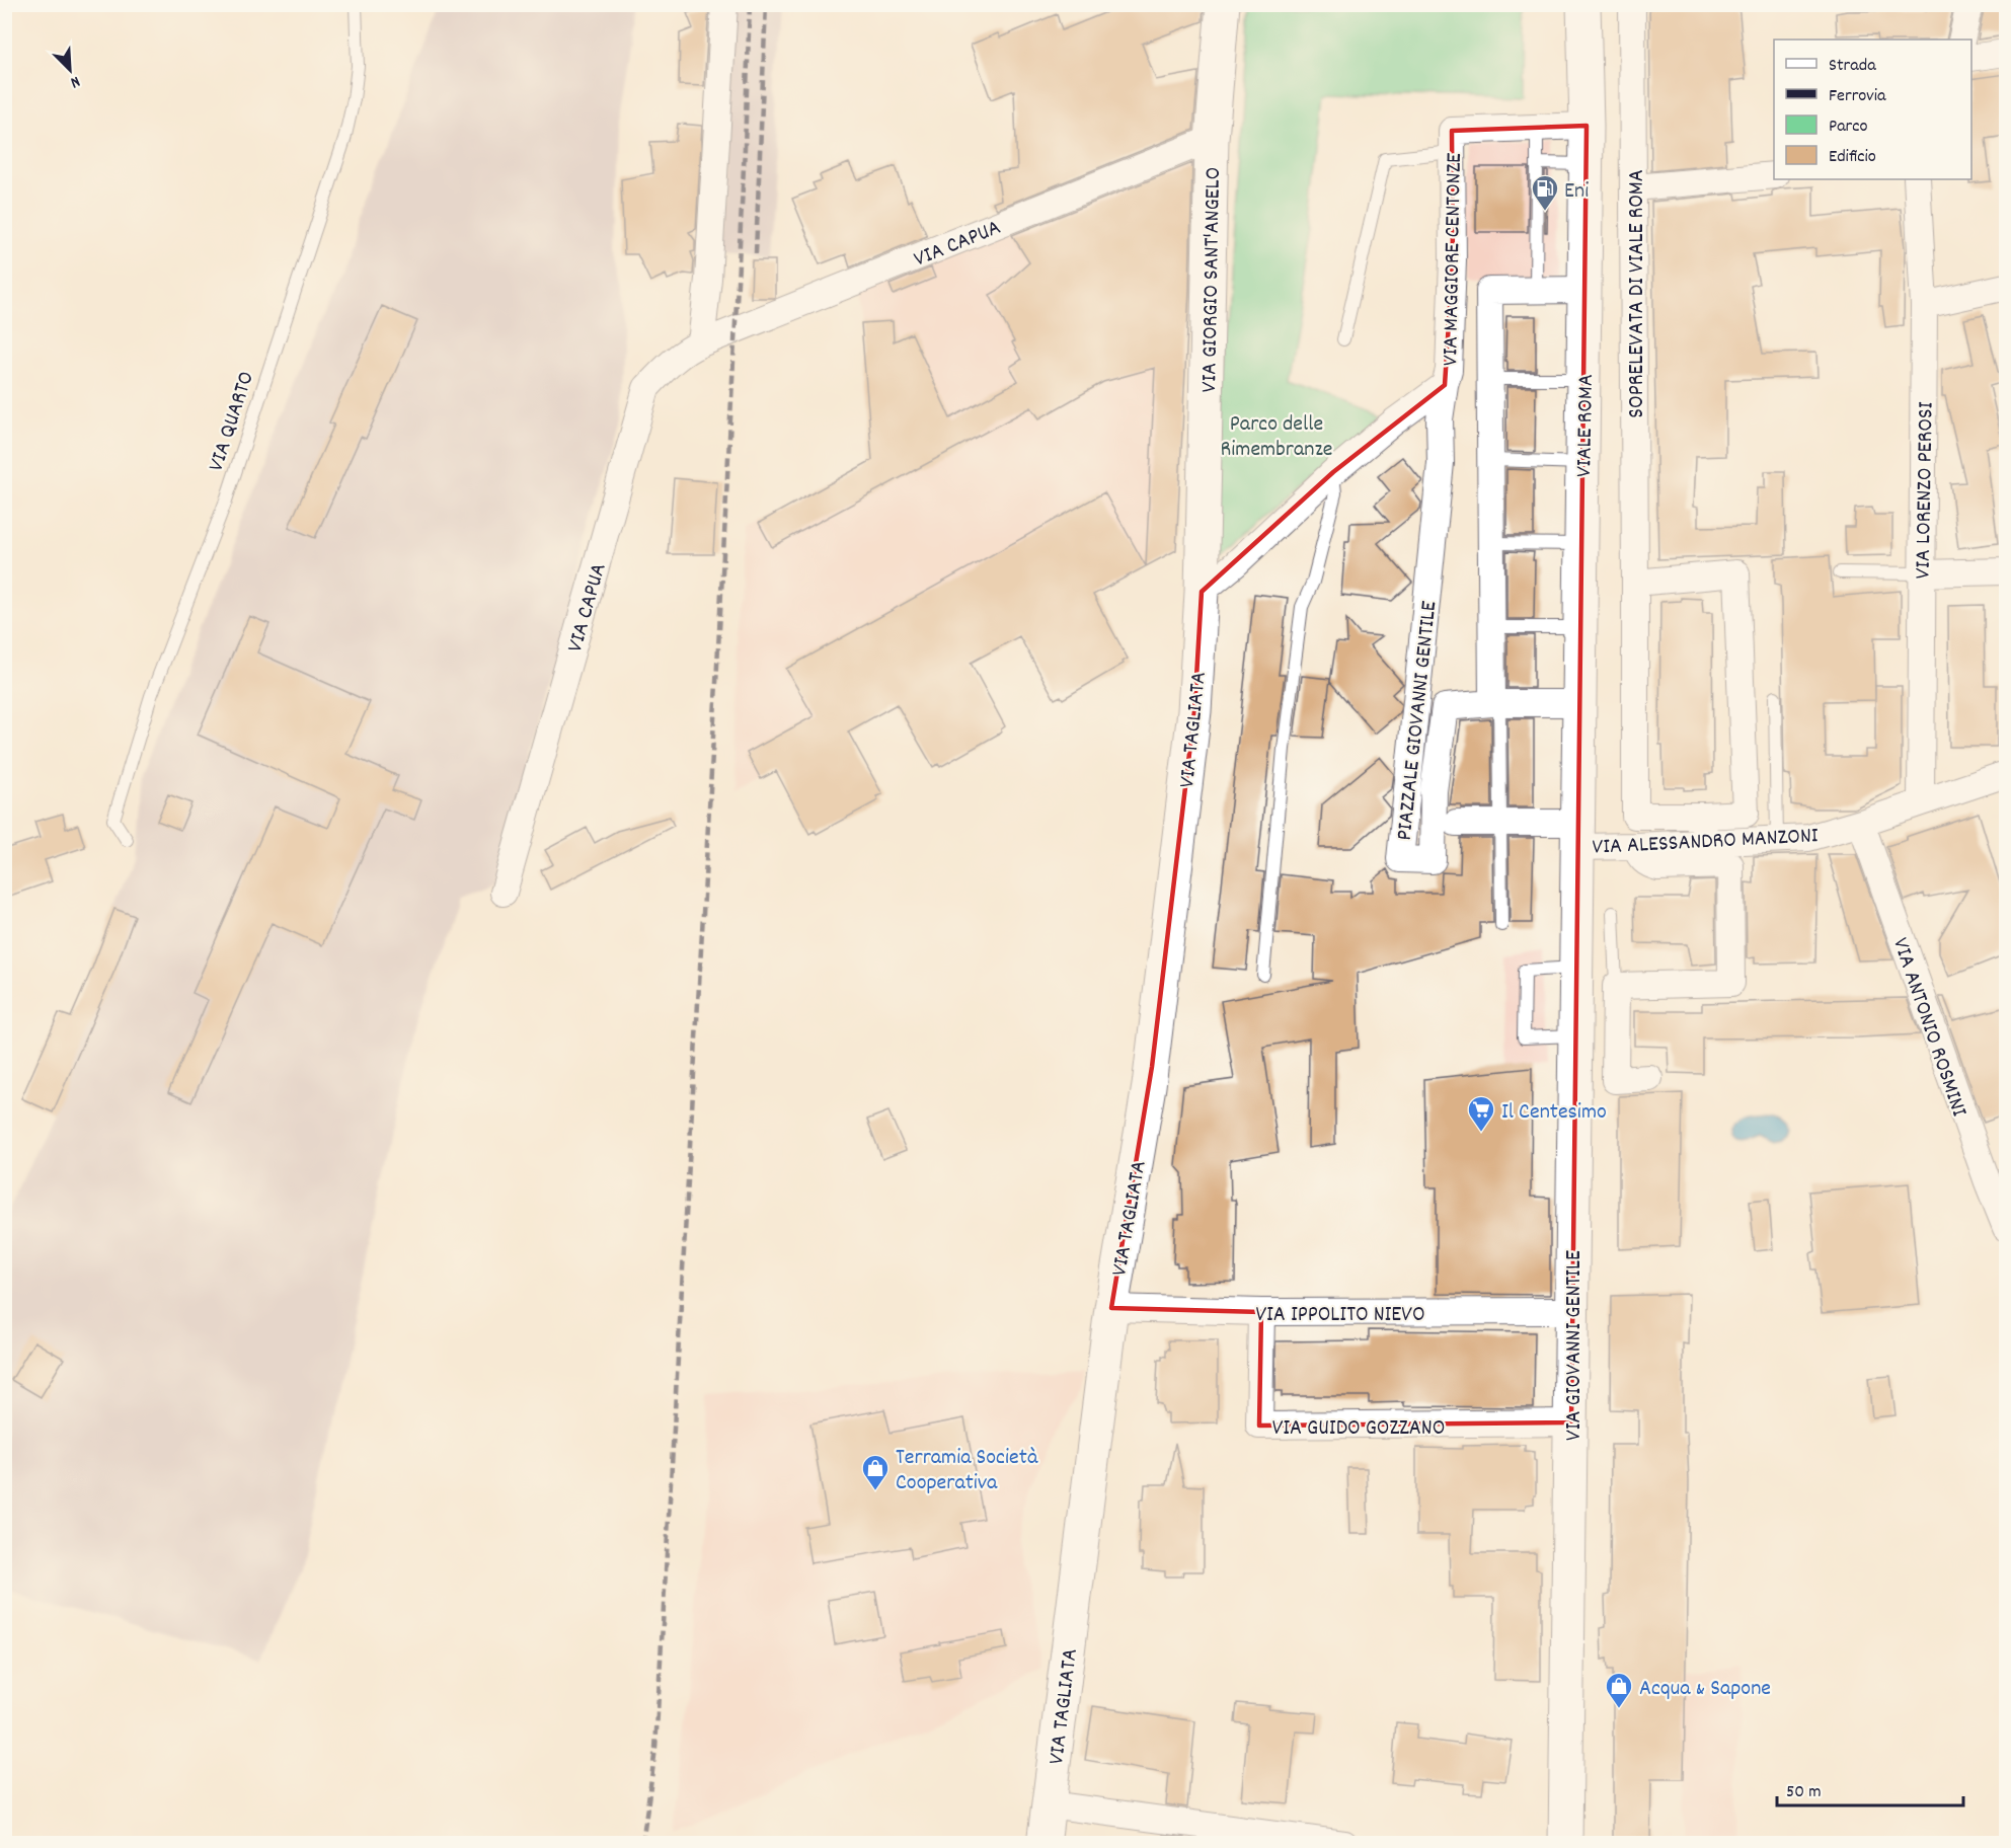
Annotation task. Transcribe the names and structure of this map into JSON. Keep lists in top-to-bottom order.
{
  "streets": {
    "street": [
      "VIA CAPUA",
      "VIA MAGGIORE CENTONZE",
      "VIA GIORGIO SANT'ANGELO",
      "SOPRELEVATA DI VIALE ROMA",
      "VIALE ROMA",
      "VIA LORENZO PEROSI",
      "PIAZZALE GIOVANNI GENTILE",
      "VIA TAGLIATA",
      "VIA ALESSANDRO MANZONI",
      "VIA ANTONIO ROSMINI",
      "VIA IPPOLITO NIEVO",
      "VIA GIOVANNI GENTILE",
      "VIA GUIDO GOZZANO"
    ],
    "lane": ["VIA QUARTO"]
  },
  "crossings": [
    ["VIA CAPUA", "VIA GIORGIO SANT'ANGELO"],
    ["VIA MAGGIORE CENTONZE", "VIA GIORGIO SANT'ANGELO"],
    ["VIA MAGGIORE CENTONZE", "VIALE ROMA"],
    ["VIA MAGGIORE CENTONZE", "PIAZZALE GIOVANNI GENTILE"],
    ["VIA MAGGIORE CENTONZE", "VIA TAGLIATA"],
    ["VIA GIORGIO SANT'ANGELO", "VIA TAGLIATA"],
    ["VIALE ROMA", "PIAZZALE GIOVANNI GENTILE"],
    ["VIALE ROMA", "VIA ALESSANDRO MANZONI"],
    ["VIALE ROMA", "VIA GIOVANNI GENTILE"],
    ["VIA LORENZO PEROSI", "VIA ALESSANDRO MANZONI"],
    ["VIA TAGLIATA", "VIA IPPOLITO NIEVO"],
    ["VIA ALESSANDRO MANZONI", "VIA ANTONIO ROSMINI"],
    ["VIA ALESSANDRO MANZONI", "VIA GIOVANNI GENTILE"],
    ["VIA IPPOLITO NIEVO", "VIA GIOVANNI GENTILE"],
    ["VIA IPPOLITO NIEVO", "VIA GUIDO GOZZANO"],
    ["VIA GIOVANNI GENTILE", "VIA GUIDO GOZZANO"]
  ],
  "parks": ["Parco delle Rimembranze"],
  "places": {
    "fuel station": ["Eni"],
    "supermarket": ["Il Centesimo"],
    "shop": ["Terramia Società Cooperativa", "Acqua & Sapone"]
  },
  "legend": [
    "Strada",
    "Ferrovia",
    "Parco",
    "Edificio"
  ],
  "scale_bar": "50 m",
  "north": "bottom right"
}
